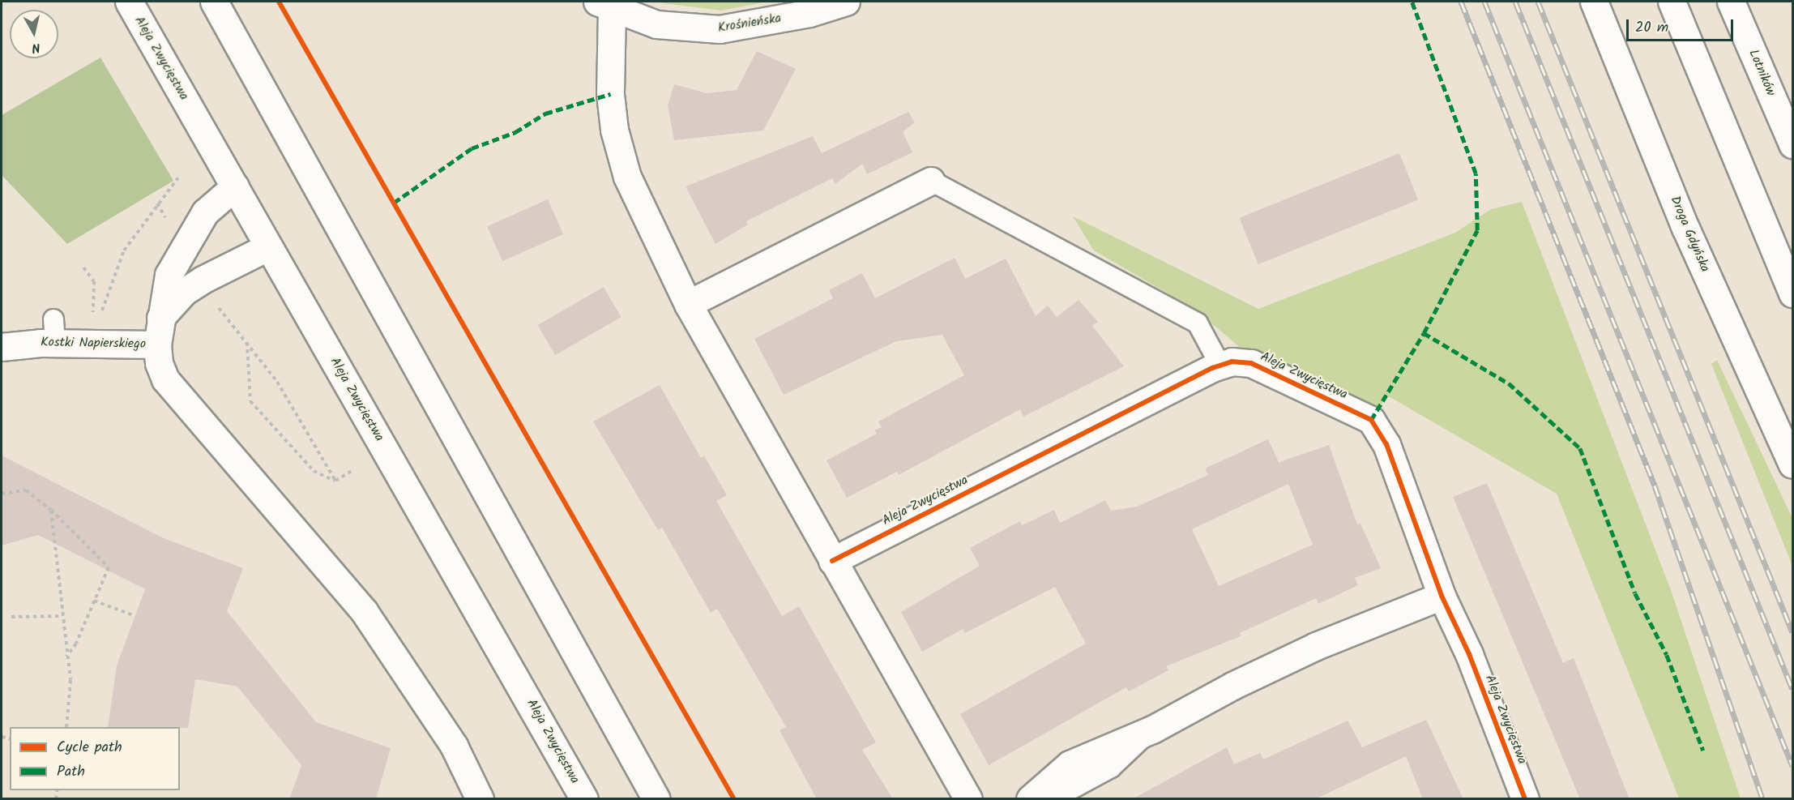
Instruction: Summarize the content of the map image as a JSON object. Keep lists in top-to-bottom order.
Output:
{
  "streets": {
    "street": [
      "Krośnieńska",
      "Aleja Zwycięstwa",
      "Lotników",
      "Droga Gdyńska",
      "Kostki Napierskiego"
    ]
  },
  "crossings": [
    ["Aleja Zwycięstwa", "Kostki Napierskiego"]
  ],
  "legend": ["Cycle path", "Path"],
  "scale_bar": "20 m",
  "north": "bottom"
}
